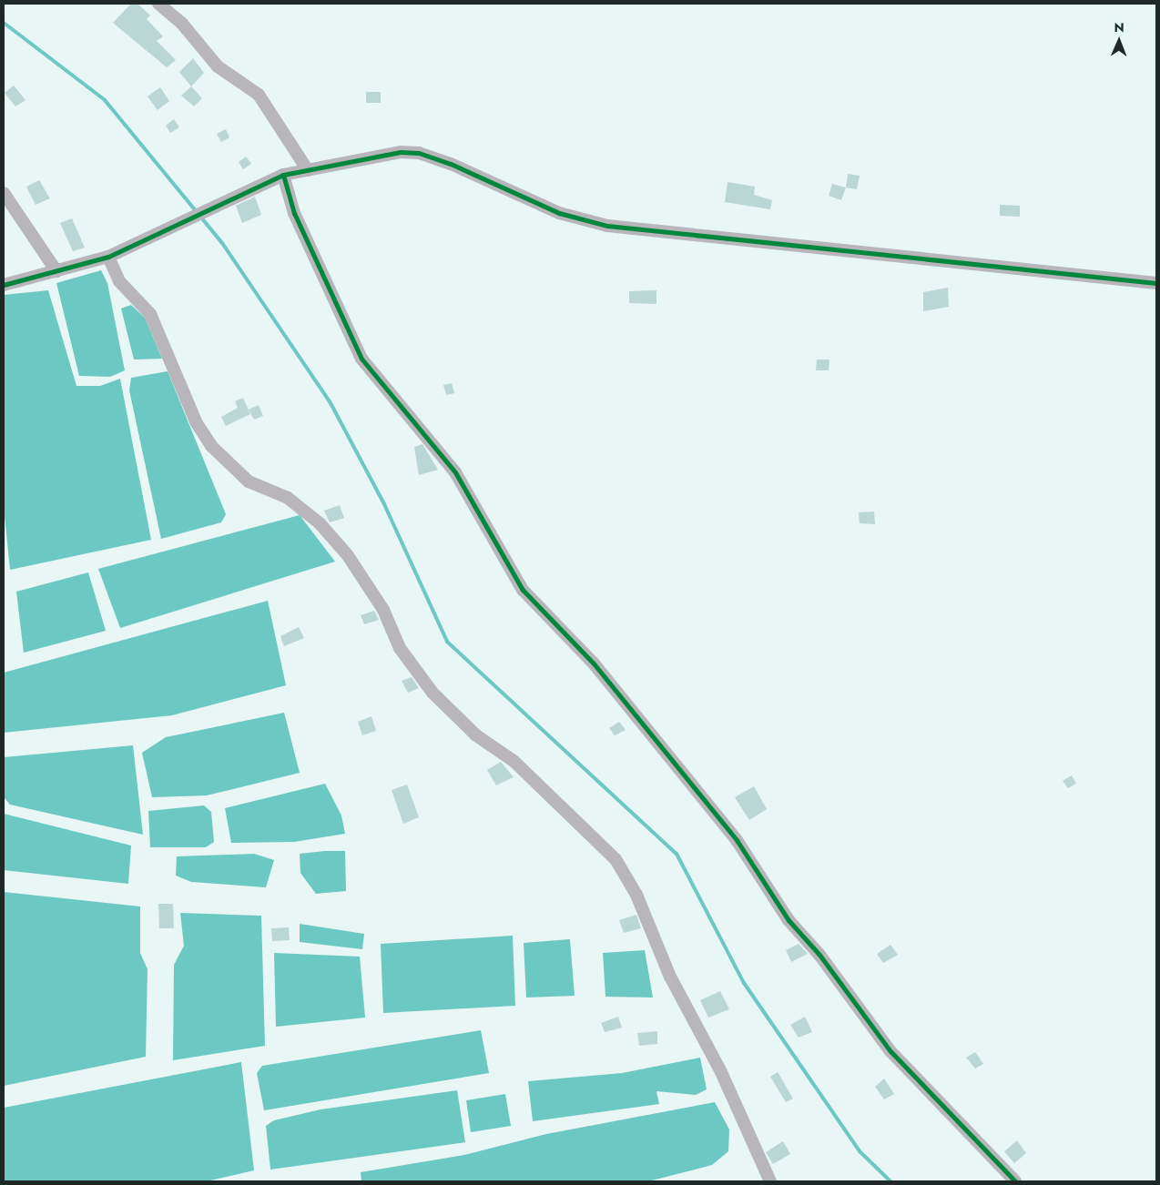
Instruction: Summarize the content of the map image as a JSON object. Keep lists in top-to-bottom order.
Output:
{
  "north": "top"
}
